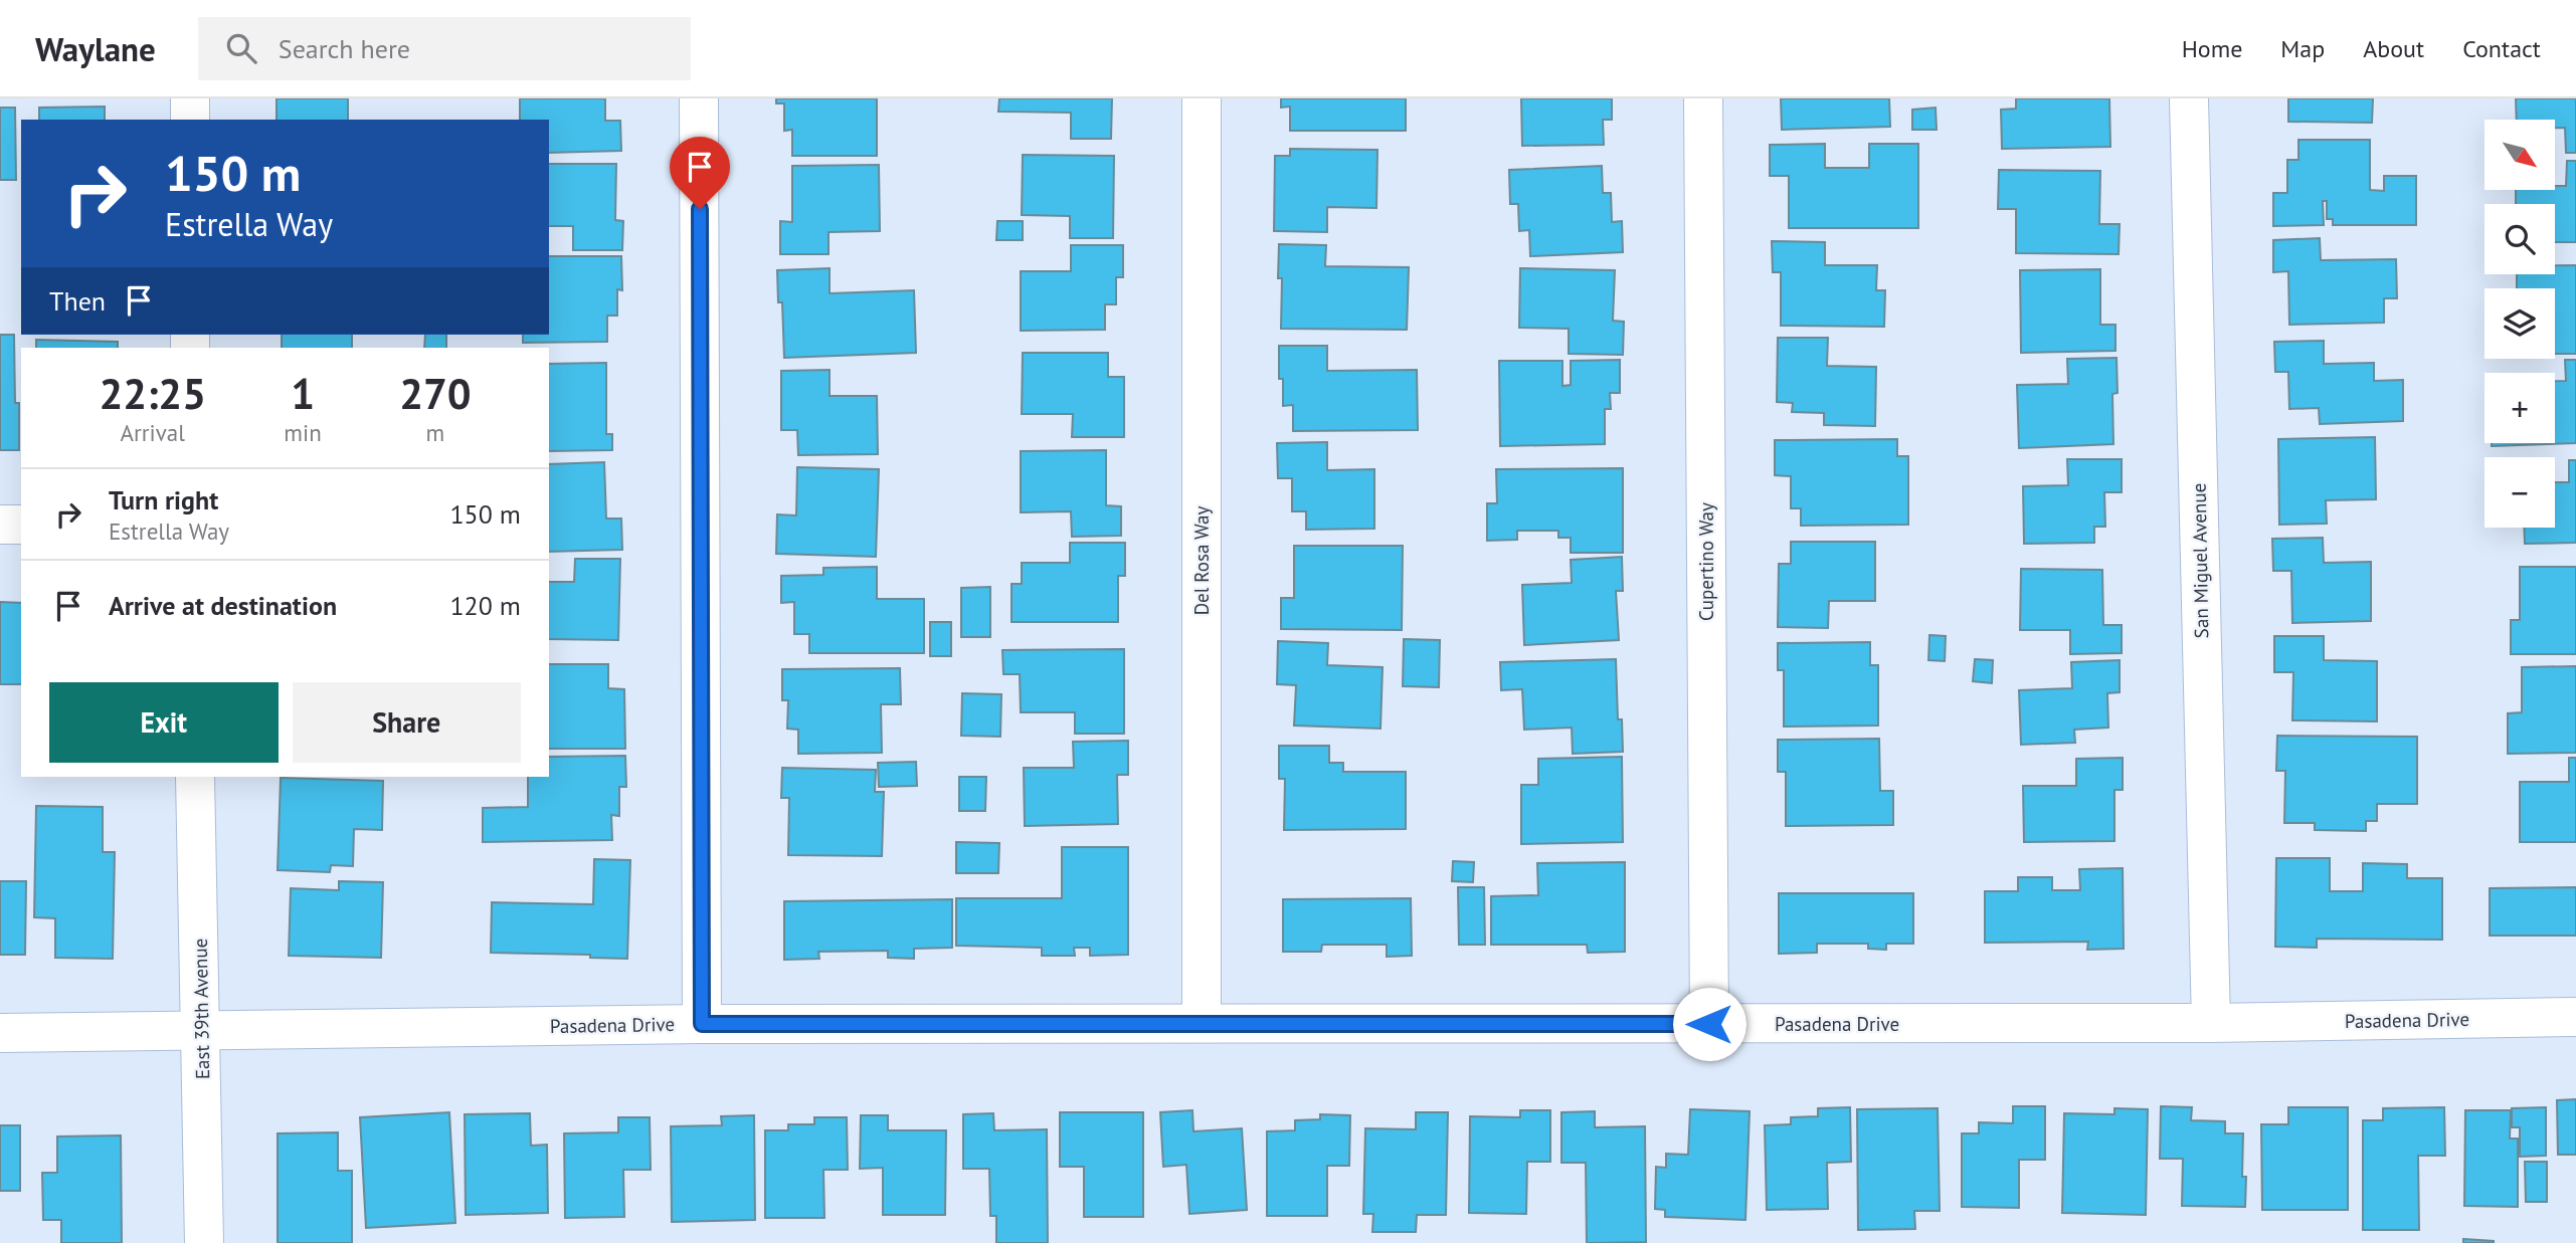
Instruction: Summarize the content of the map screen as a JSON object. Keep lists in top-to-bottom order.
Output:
{
  "streets": {
    "street": [
      "Del Rosa Way",
      "San Miguel Avenue",
      "Cupertino Way",
      "East 39th Avenue",
      "Pasadena Drive"
    ]
  },
  "crossings": [
    ["Del Rosa Way", "Pasadena Drive"],
    ["San Miguel Avenue", "Pasadena Drive"],
    ["Cupertino Way", "Pasadena Drive"],
    ["East 39th Avenue", "Pasadena Drive"]
  ],
  "north": "bottom right",
  "page": {
    "header": "Waylane",
    "search": "Search here",
    "nav": [
      "Home",
      "Map",
      "About",
      "Contact"
    ],
    "map_buttons": ["+", "−"],
    "turn": ["150 m", "Estrella Way"],
    "then": "Then",
    "eta": [
      "22:25",
      "Arrival",
      "1",
      "min",
      "270",
      "m"
    ],
    "list": [
      {
        "name": "Turn right",
        "note": "Estrella Way",
        "value": "150 m"
      },
      {
        "name": "Arrive at destination",
        "value": "120 m"
      }
    ],
    "buttons": ["Exit", "Share"]
  }
}
